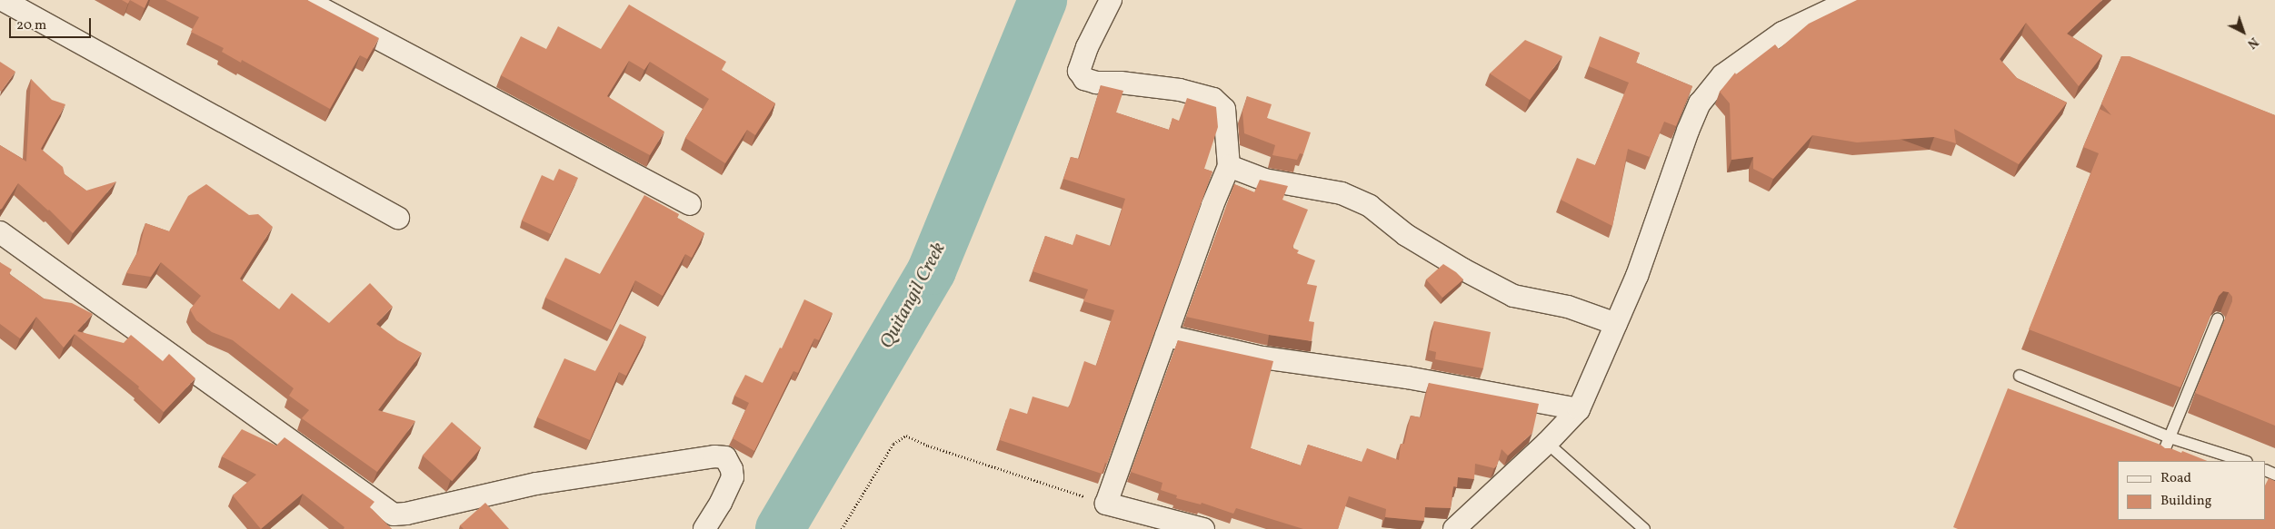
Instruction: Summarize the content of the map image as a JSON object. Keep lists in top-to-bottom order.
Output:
{
  "water": ["Quitangil Creek"],
  "legend": ["Road", "Building"],
  "scale_bar": "20 m",
  "north": "bottom right"
}
